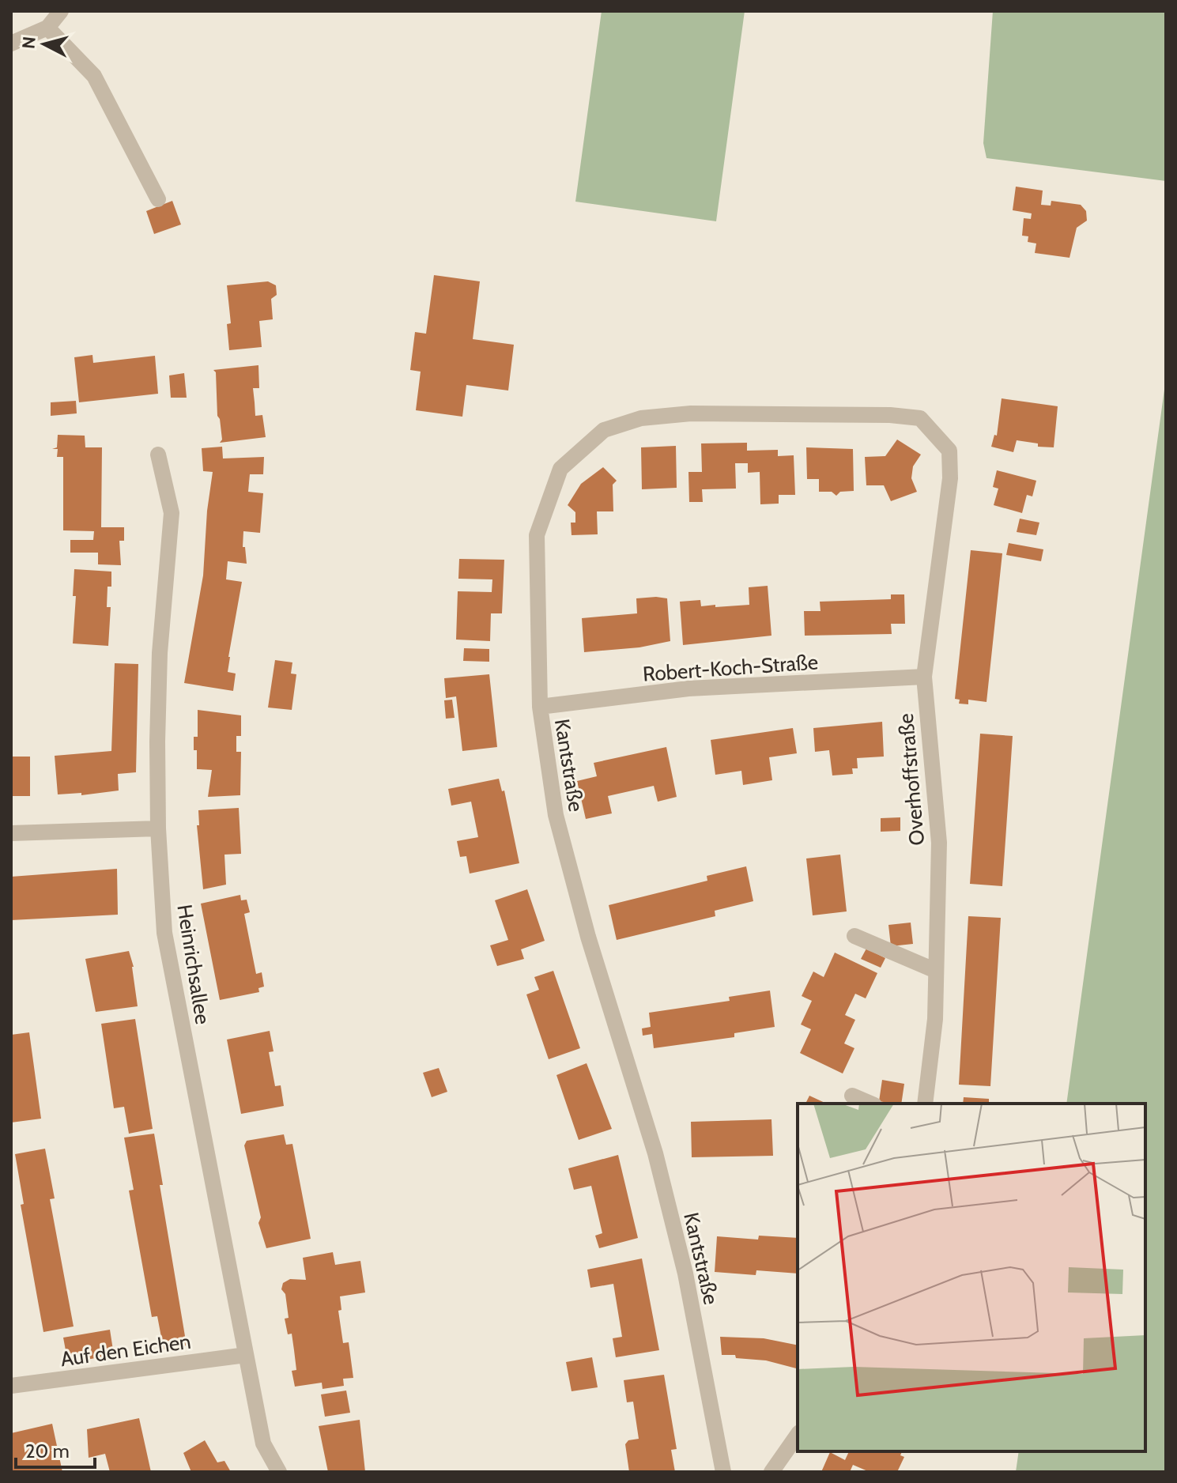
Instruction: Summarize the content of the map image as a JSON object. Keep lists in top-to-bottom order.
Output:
{
  "streets": {
    "street": [
      "Robert-Koch-Straße",
      "Kantstraße",
      "Overhoffstraße",
      "Heinrichsallee",
      "Auf den Eichen"
    ]
  },
  "crossings": [
    ["Robert-Koch-Straße", "Kantstraße"],
    ["Robert-Koch-Straße", "Overhoffstraße"],
    ["Kantstraße", "Overhoffstraße"],
    ["Heinrichsallee", "Auf den Eichen"]
  ],
  "scale_bar": "20 m",
  "north": "left"
}
